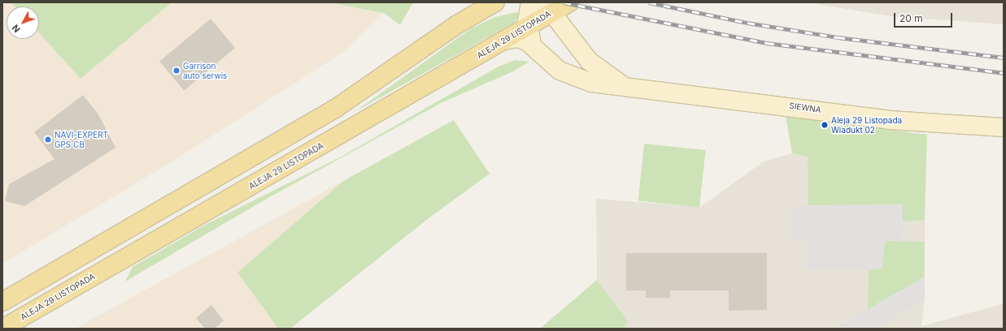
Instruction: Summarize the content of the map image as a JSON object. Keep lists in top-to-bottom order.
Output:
{
  "streets": {
    "main road": ["ALEJA 29 LISTOPADA"],
    "street": ["SIEWNA"]
  },
  "crossings": [
    ["ALEJA 29 LISTOPADA", "SIEWNA"]
  ],
  "places": ["Garrison auto serwis", "Aleja 29 Listopada Wiadukt 02", "NAVI-EXPERT GPS CB"],
  "scale_bar": "20 m",
  "north": "bottom left"
}
